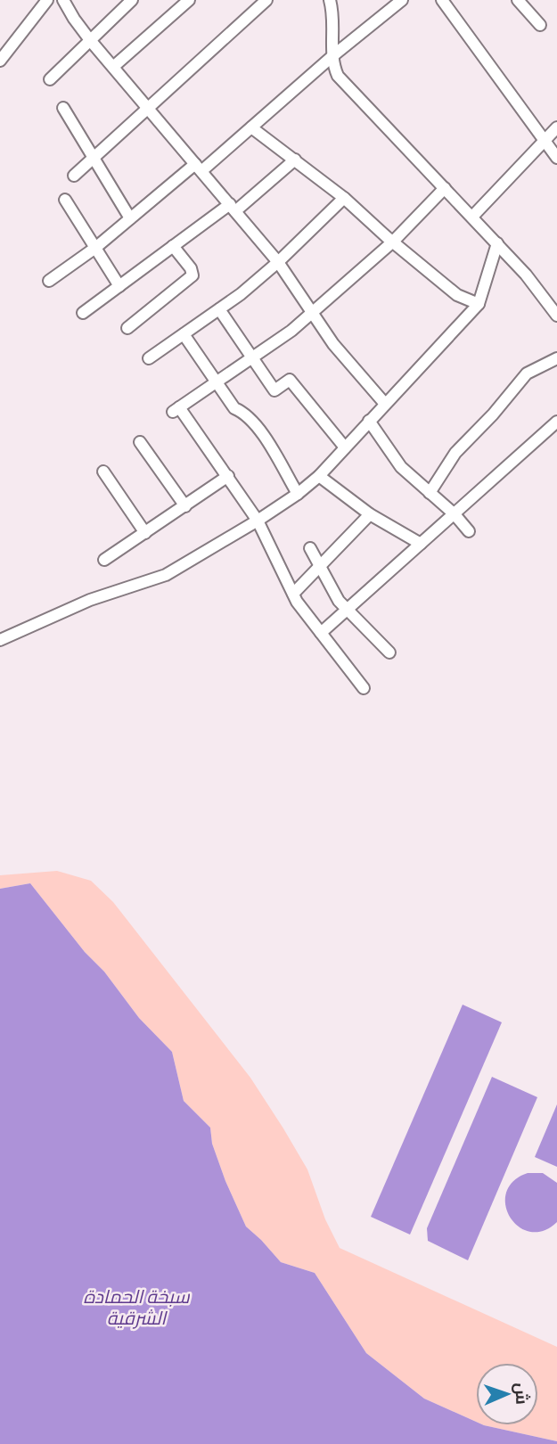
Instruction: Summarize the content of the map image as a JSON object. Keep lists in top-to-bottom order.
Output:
{
  "water": ["سبخة الحمادة الشرقية"],
  "north": "right"
}
